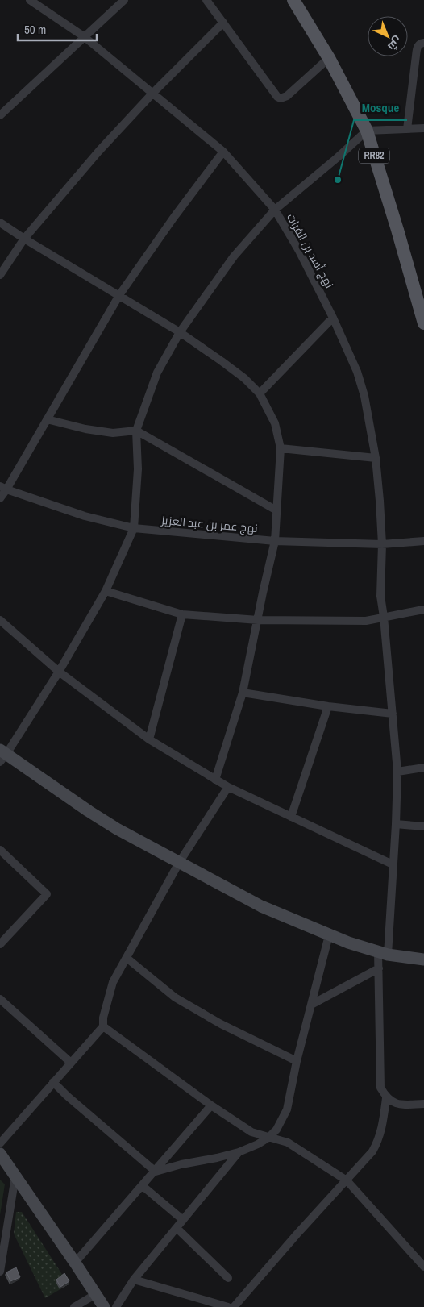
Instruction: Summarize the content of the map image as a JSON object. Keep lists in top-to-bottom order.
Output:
{
  "streets": {
    "main road": ["RR82"],
    "street": ["نهج أسد بن الفرات", "نهج عمر بن عبد العزيز"]
  },
  "crossings": [
    ["نهج أسد بن الفرات", "نهج عمر بن عبد العزيز"]
  ],
  "places": ["Mosque"],
  "scale_bar": "50 m",
  "north": "bottom right"
}
